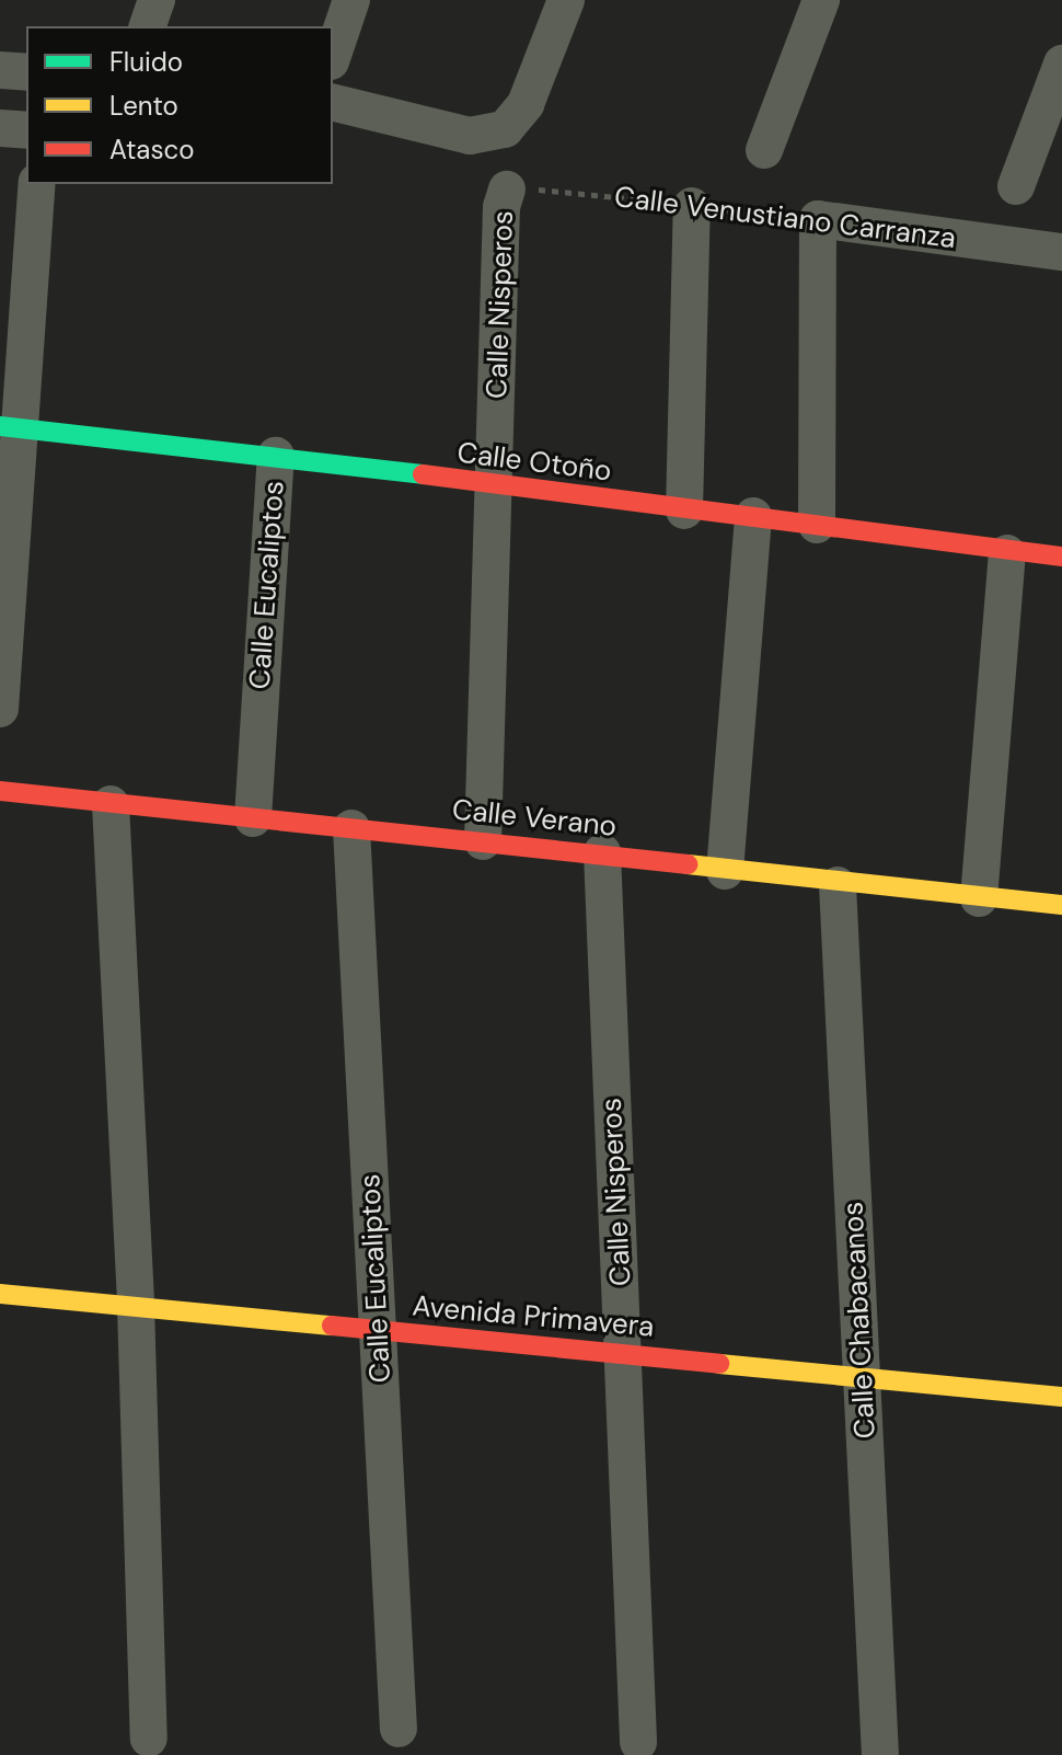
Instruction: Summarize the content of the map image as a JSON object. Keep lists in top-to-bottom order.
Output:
{
  "streets": {
    "street": [
      "Calle Venustiano Carranza",
      "Calle Nisperos",
      "Calle Otoño",
      "Calle Eucaliptos",
      "Calle Verano",
      "Avenida Primavera",
      "Calle Chabacanos"
    ]
  },
  "crossings": [
    ["Calle Venustiano Carranza", "Calle Nisperos"],
    ["Calle Nisperos", "Calle Otoño"],
    ["Calle Nisperos", "Calle Verano"],
    ["Calle Nisperos", "Avenida Primavera"],
    ["Calle Otoño", "Calle Eucaliptos"],
    ["Calle Eucaliptos", "Calle Verano"],
    ["Calle Eucaliptos", "Avenida Primavera"],
    ["Calle Verano", "Calle Chabacanos"],
    ["Avenida Primavera", "Calle Chabacanos"]
  ],
  "legend": ["Fluido", "Lento", "Atasco"]
}
